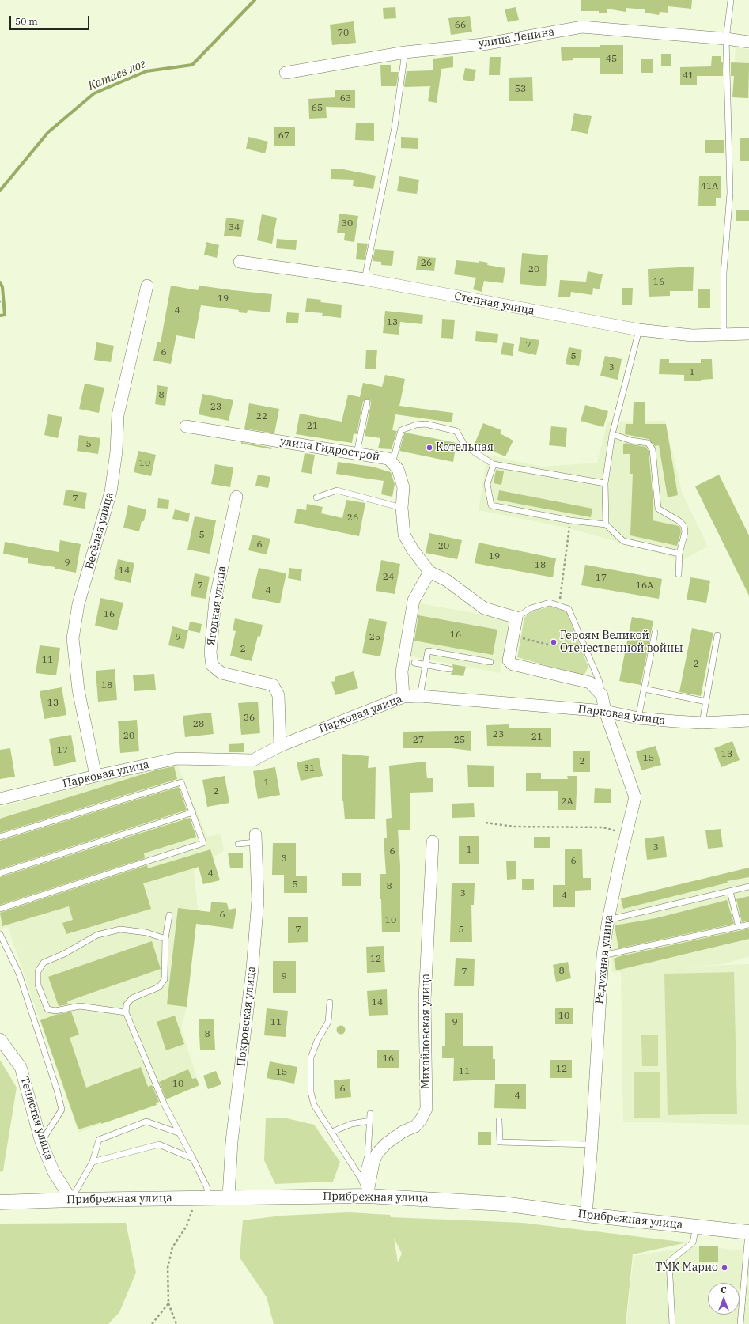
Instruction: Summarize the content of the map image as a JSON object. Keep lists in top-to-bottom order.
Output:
{
  "streets": {
    "street": [
      "улица Ленина",
      "Степная улица",
      "улица Гидрострой",
      "Весёлая улица",
      "Ягодная улица",
      "Парковая улица",
      "Радужная улица",
      "Покровская улица",
      "Михайловская улица",
      "Тенистая улица",
      "Прибрежная улица"
    ]
  },
  "crossings": [
    ["Весёлая улица", "Парковая улица"],
    ["Ягодная улица", "Парковая улица"],
    ["Парковая улица", "Радужная улица"],
    ["Радужная улица", "Прибрежная улица"],
    ["Покровская улица", "Прибрежная улица"],
    ["Михайловская улица", "Прибрежная улица"],
    ["Тенистая улица", "Прибрежная улица"]
  ],
  "water": ["Катаев лог"],
  "places": ["Котельная", "Героям Великой Отечественной войны", "ТМК Марио"],
  "house_numbers": [
    "66",
    "70",
    "45",
    "41",
    "53",
    "63",
    "65",
    "67",
    "41А",
    "30",
    "34",
    "26",
    "20",
    "16",
    "19",
    "4",
    "13",
    "7",
    "6",
    "5",
    "3",
    "1",
    "8",
    "23",
    "22",
    "21",
    "5",
    "10",
    "7",
    "26",
    "5",
    "6",
    "20",
    "19",
    "9",
    "18",
    "14",
    "24",
    "17",
    "7",
    "16А",
    "4",
    "16",
    "16",
    "9",
    "25",
    "2",
    "11",
    "2",
    "18",
    "13",
    "36",
    "28",
    "23",
    "20",
    "21",
    "27",
    "25",
    "17",
    "13",
    "15",
    "2",
    "31",
    "1",
    "2",
    "2А",
    "3",
    "1",
    "6",
    "3",
    "6",
    "4",
    "5",
    "8",
    "3",
    "4",
    "6",
    "10",
    "7",
    "5",
    "12",
    "8",
    "7",
    "9",
    "14",
    "10",
    "11",
    "9",
    "8",
    "16",
    "12",
    "11",
    "15",
    "10",
    "6",
    "4"
  ],
  "scale_bar": "50 m",
  "north": "top"
}
